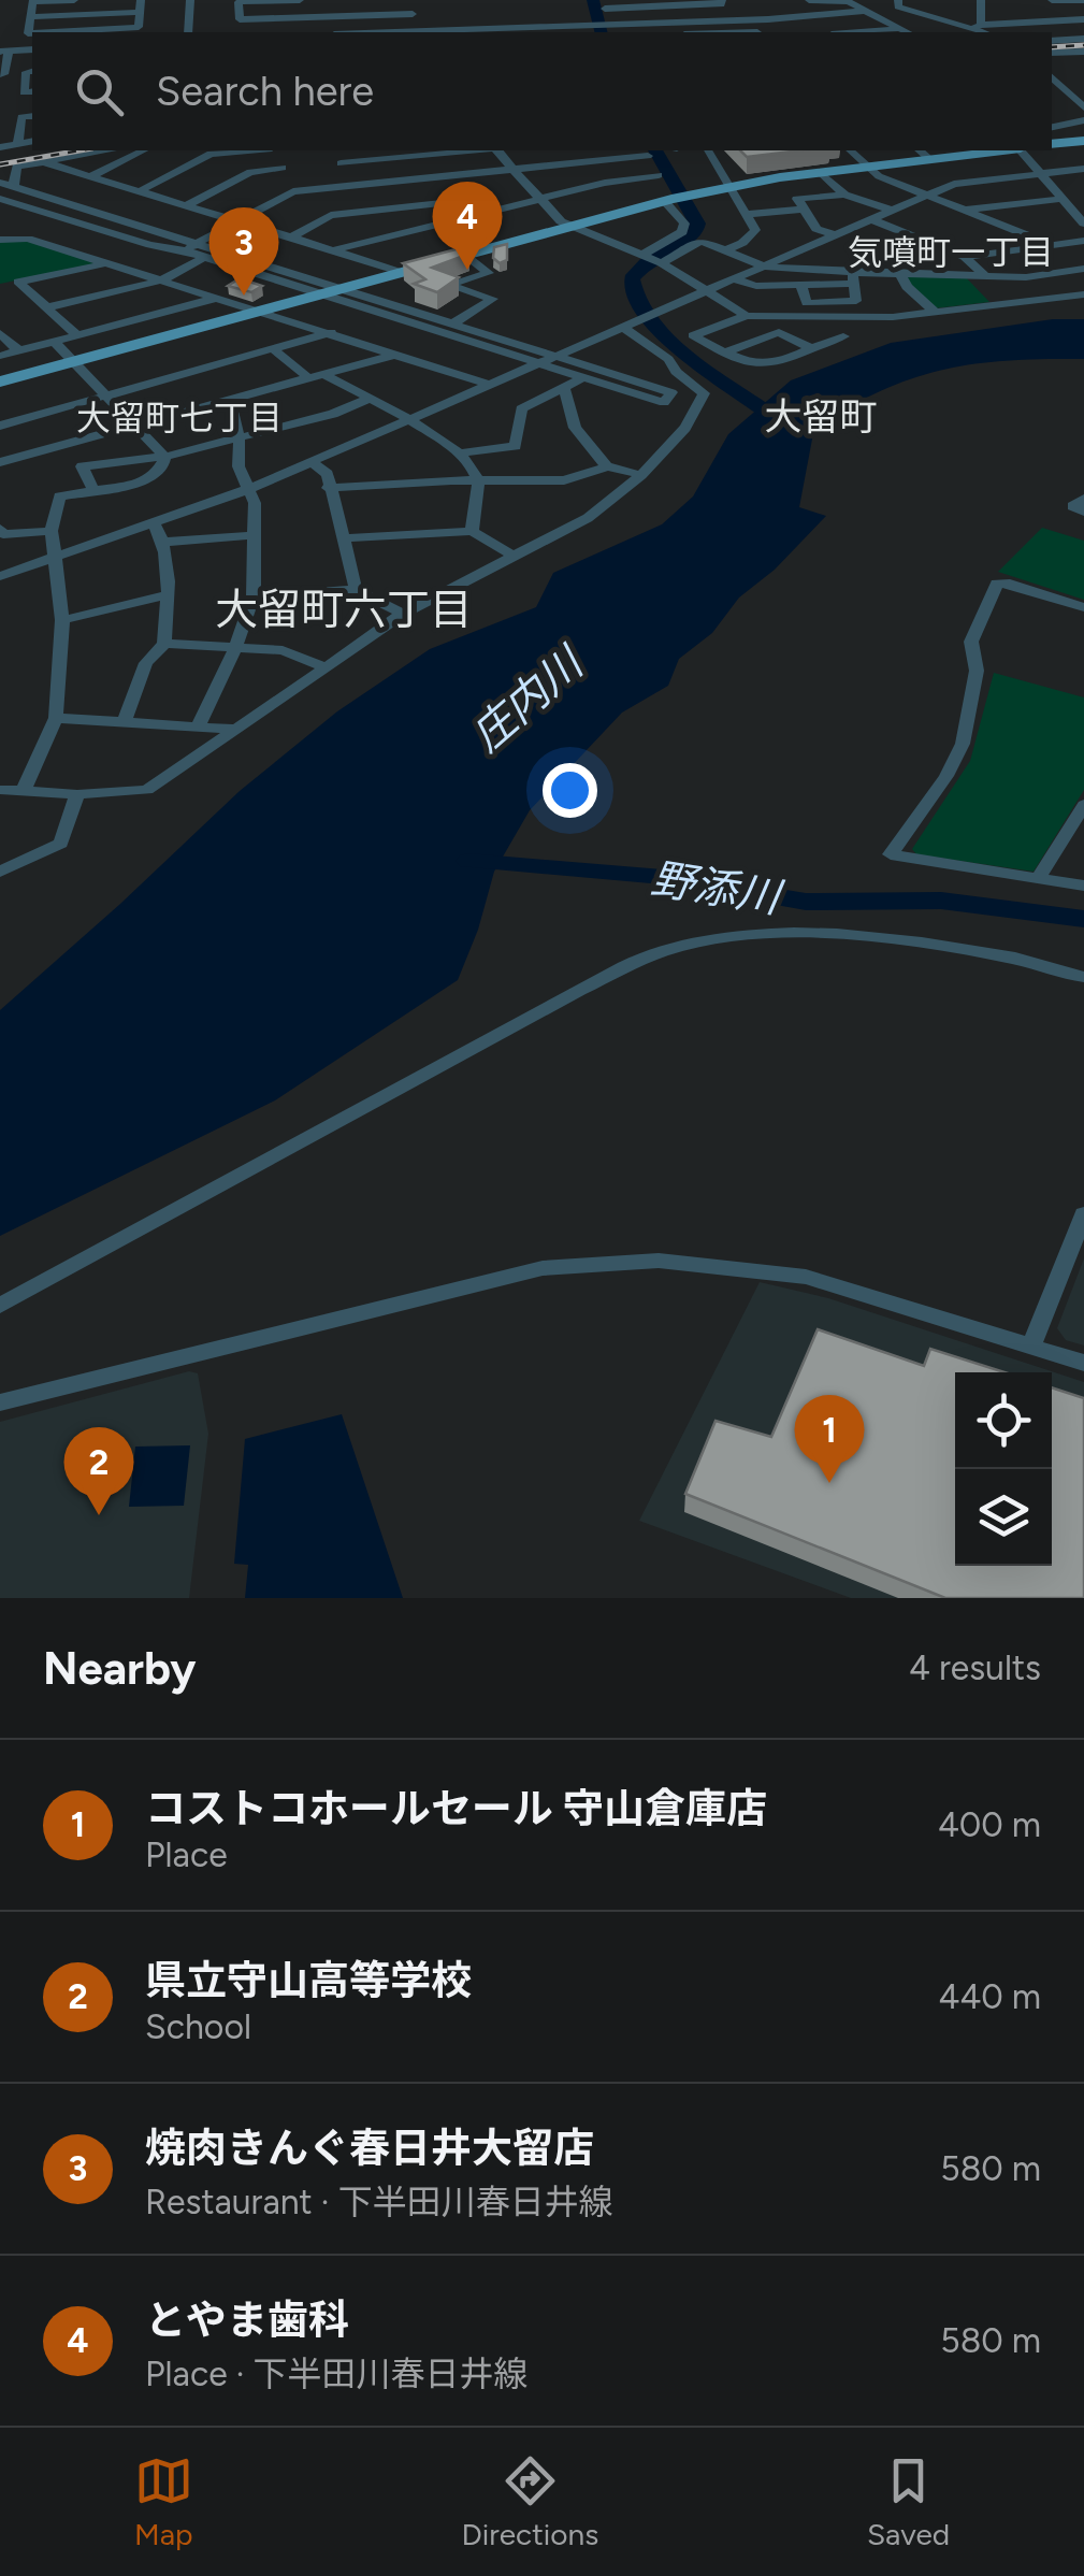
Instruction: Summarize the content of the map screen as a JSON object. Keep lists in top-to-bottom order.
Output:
{
  "districts": [
    "気噴町一丁目",
    "大留町",
    "大留町七丁目",
    "大留町六丁目"
  ],
  "water": ["庄内川", "野添川"],
  "page": {
    "search": "Search here",
    "pins": [
      "4",
      "3",
      "1",
      "2"
    ],
    "heading": ["Nearby", "4 results"],
    "list": [
      {
        "mark": "1",
        "name": "コストコホールセール 守山倉庫店",
        "note": "Place",
        "value": "400 m"
      },
      {
        "mark": "2",
        "name": "県立守山高等学校",
        "note": "School",
        "value": "440 m"
      },
      {
        "mark": "3",
        "name": "焼肉きんぐ春日井大留店",
        "note": "Restaurant · 下半田川春日井線",
        "value": "580 m"
      },
      {
        "mark": "4",
        "name": "とやま歯科",
        "note": "Place · 下半田川春日井線",
        "value": "580 m"
      }
    ],
    "nav": ["Map", "Directions", "Saved"]
  }
}
